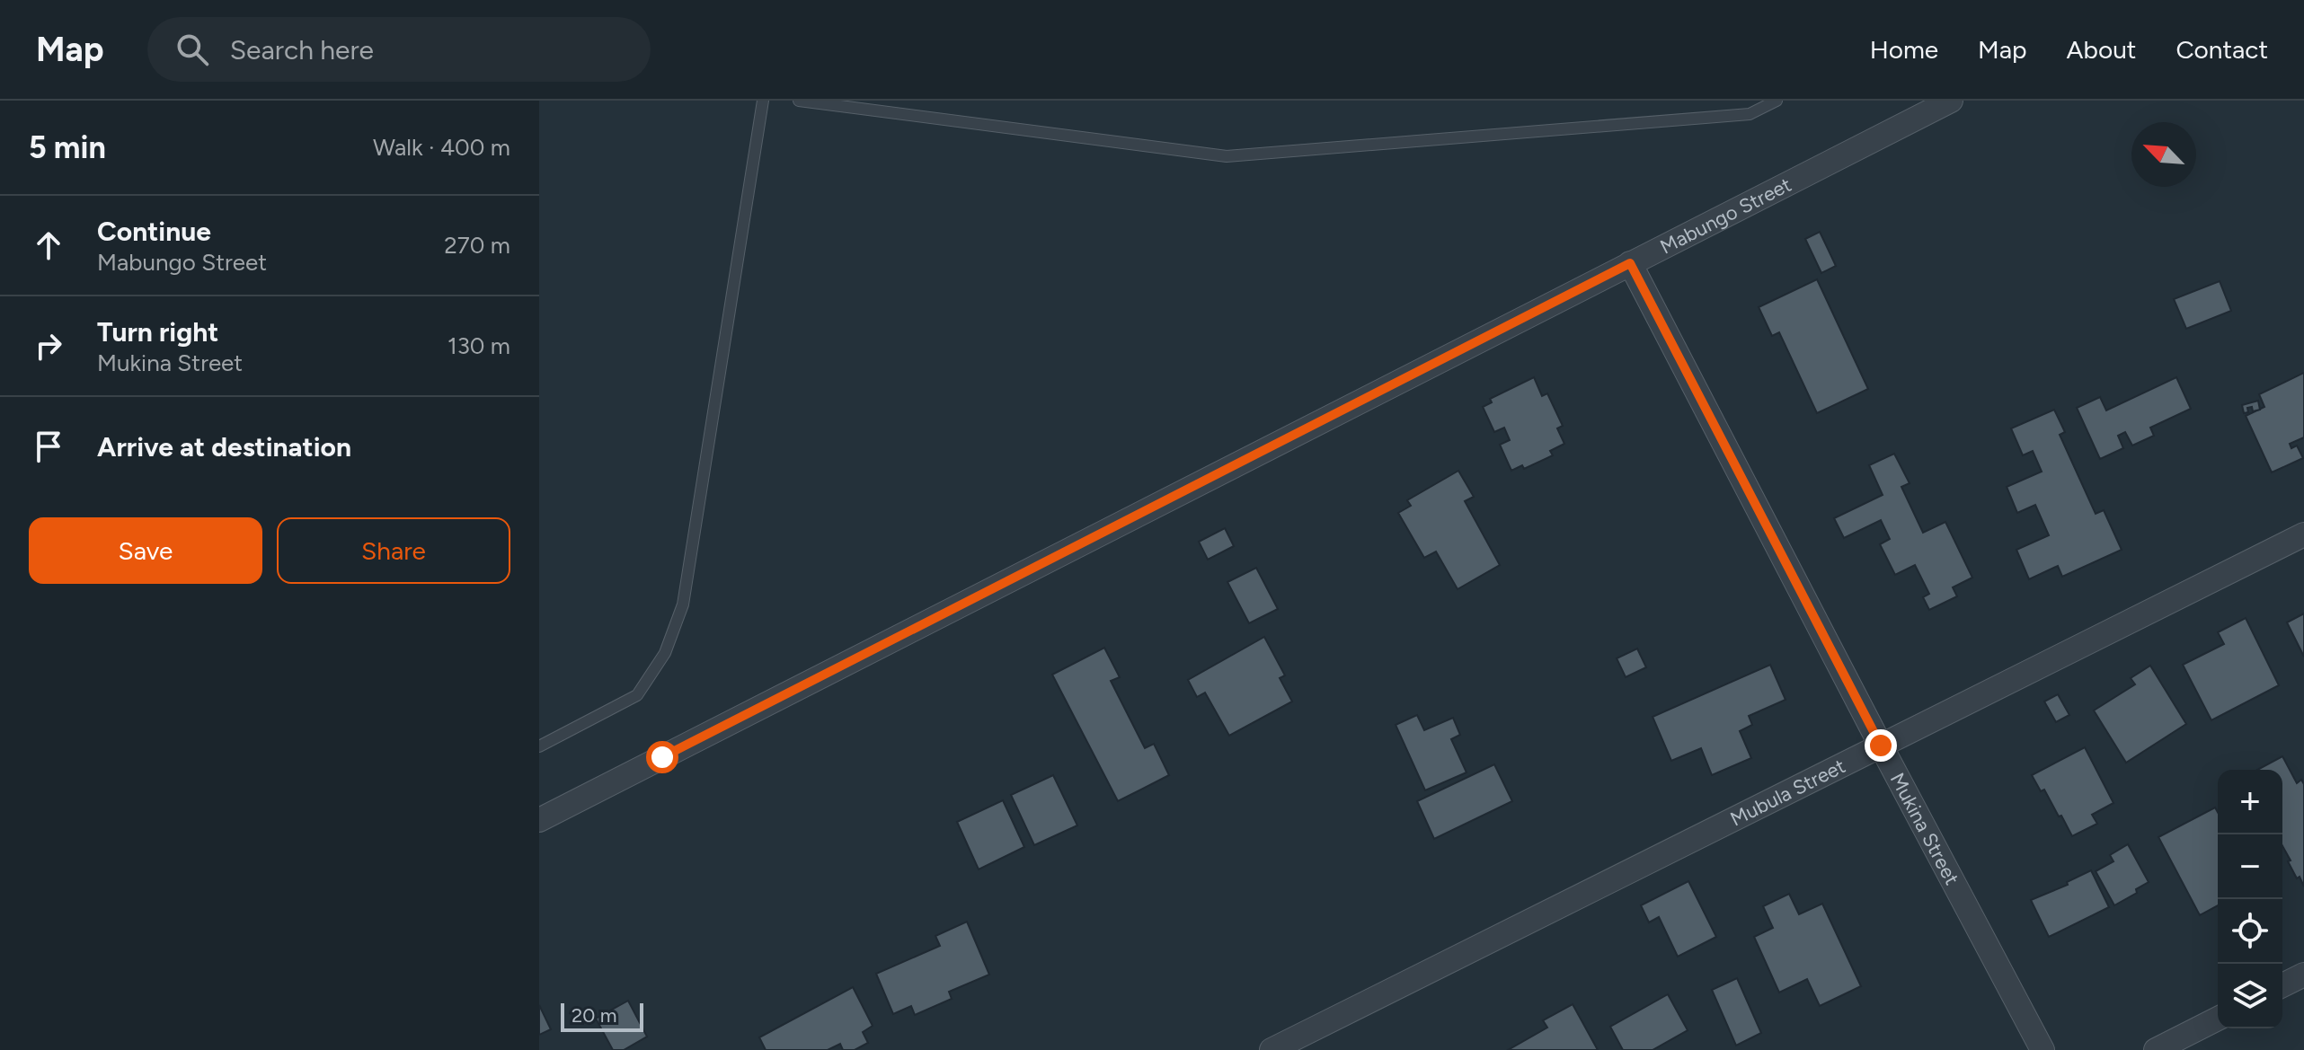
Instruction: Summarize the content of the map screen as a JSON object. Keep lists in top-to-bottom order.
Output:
{
  "streets": {
    "street": ["Mabungo Street", "Mubula Street", "Mukina Street"]
  },
  "crossings": [
    ["Mabungo Street", "Mukina Street"],
    ["Mubula Street", "Mukina Street"]
  ],
  "scale_bar": "20 m",
  "north": "top left",
  "page": {
    "header": "Map",
    "search": "Search here",
    "nav": [
      "Home",
      "Map",
      "About",
      "Contact"
    ],
    "heading": ["5 min", "Walk · 400 m"],
    "list": [
      ["Continue", "Mabungo Street", "270 m"],
      ["Turn right", "Mukina Street", "130 m"],
      "Arrive at destination"
    ],
    "buttons": ["Save", "Share"],
    "map_buttons": ["+", "−"],
    "scale": "20 m"
  }
}
